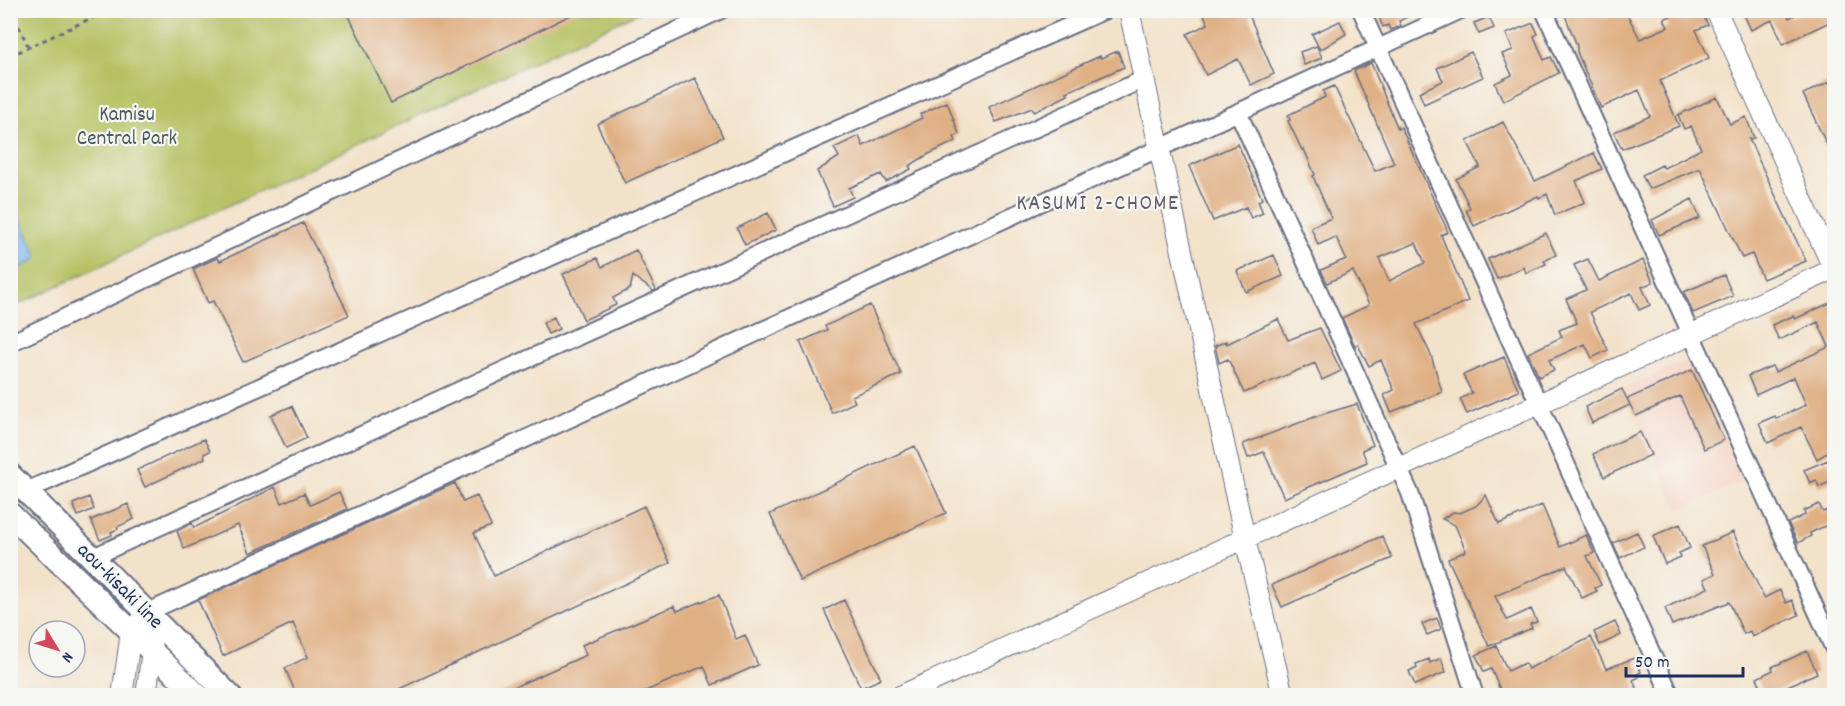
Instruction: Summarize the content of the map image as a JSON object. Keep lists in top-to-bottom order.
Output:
{
  "streets": {
    "main road": ["aou-kisaki line"]
  },
  "districts": ["KASUMI 2-CHOME"],
  "parks": ["Kamisu Central Park"],
  "scale_bar": "50 m",
  "north": "bottom right"
}
